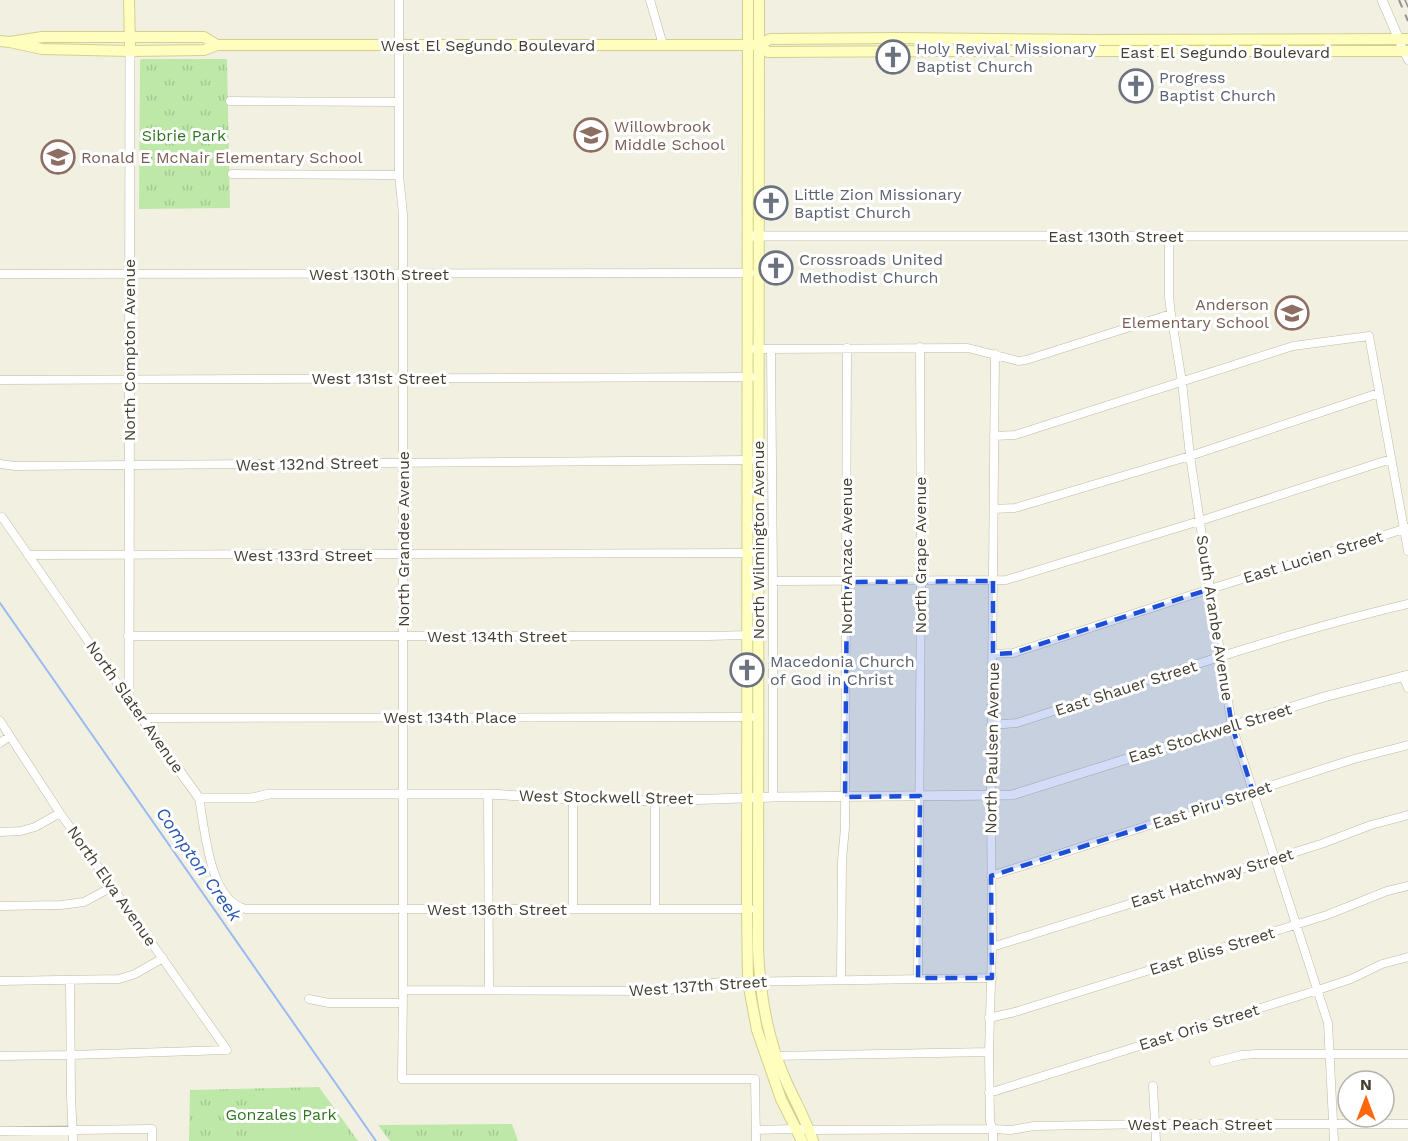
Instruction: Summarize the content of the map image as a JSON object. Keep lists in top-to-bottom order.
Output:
{
  "streets": {
    "main road": [
      "West El Segundo Boulevard",
      "East El Segundo Boulevard",
      "North Compton Avenue",
      "North Wilmington Avenue"
    ],
    "street": [
      "East 130th Street",
      "West 130th Street",
      "West 131st Street",
      "West 132nd Street",
      "North Grandee Avenue",
      "West 133rd Street",
      "North Grape Avenue",
      "North Anzac Avenue",
      "East Lucien Street",
      "South Aranbe Avenue",
      "West 134th Street",
      "East Shauer Street",
      "North Slater Avenue",
      "West 134th Place",
      "East Stockwell Street",
      "North Paulsen Avenue",
      "West Stockwell Street",
      "East Piru Street",
      "East Hatchway Street",
      "North Elva Avenue",
      "West 136th Street",
      "East Bliss Street",
      "West 137th Street",
      "East Oris Street",
      "West Peach Street"
    ]
  },
  "crossings": [
    ["West El Segundo Boulevard", "East El Segundo Boulevard"],
    ["West El Segundo Boulevard", "North Compton Avenue"],
    ["West El Segundo Boulevard", "North Grandee Avenue"],
    ["West El Segundo Boulevard", "North Wilmington Avenue"],
    ["East El Segundo Boulevard", "North Wilmington Avenue"],
    ["East 130th Street", "North Wilmington Avenue"],
    ["East 130th Street", "South Aranbe Avenue"],
    ["West 130th Street", "North Compton Avenue"],
    ["West 130th Street", "North Grandee Avenue"],
    ["West 130th Street", "North Wilmington Avenue"],
    ["North Compton Avenue", "West 131st Street"],
    ["North Compton Avenue", "West 132nd Street"],
    ["North Compton Avenue", "West 133rd Street"],
    ["North Compton Avenue", "West 134th Street"],
    ["North Compton Avenue", "North Slater Avenue"],
    ["West 131st Street", "North Grandee Avenue"],
    ["West 131st Street", "North Wilmington Avenue"],
    ["West 132nd Street", "North Grandee Avenue"],
    ["West 132nd Street", "North Wilmington Avenue"],
    ["North Grandee Avenue", "West 133rd Street"],
    ["North Grandee Avenue", "West 134th Street"],
    ["North Grandee Avenue", "West 134th Place"],
    ["North Grandee Avenue", "West Stockwell Street"],
    ["North Grandee Avenue", "West 136th Street"],
    ["North Grandee Avenue", "West 137th Street"],
    ["North Grandee Avenue", "West Peach Street"],
    ["North Wilmington Avenue", "West 133rd Street"],
    ["North Wilmington Avenue", "West 134th Street"],
    ["North Wilmington Avenue", "West 134th Place"],
    ["North Wilmington Avenue", "West Stockwell Street"],
    ["North Wilmington Avenue", "West 136th Street"],
    ["North Wilmington Avenue", "West 137th Street"],
    ["North Wilmington Avenue", "West Peach Street"],
    ["West 133rd Street", "North Slater Avenue"],
    ["North Grape Avenue", "West Stockwell Street"],
    ["North Grape Avenue", "West 137th Street"],
    ["North Anzac Avenue", "West Stockwell Street"],
    ["North Anzac Avenue", "West 137th Street"],
    ["East Lucien Street", "South Aranbe Avenue"],
    ["East Lucien Street", "North Paulsen Avenue"],
    ["South Aranbe Avenue", "East Shauer Street"],
    ["South Aranbe Avenue", "East Stockwell Street"],
    ["South Aranbe Avenue", "East Piru Street"],
    ["South Aranbe Avenue", "East Hatchway Street"],
    ["South Aranbe Avenue", "East Bliss Street"],
    ["South Aranbe Avenue", "East Oris Street"],
    ["South Aranbe Avenue", "West Peach Street"],
    ["East Shauer Street", "North Paulsen Avenue"],
    ["North Slater Avenue", "West 134th Place"],
    ["North Slater Avenue", "West Stockwell Street"],
    ["North Slater Avenue", "West 136th Street"],
    ["East Stockwell Street", "West Stockwell Street"],
    ["North Paulsen Avenue", "West Stockwell Street"],
    ["North Paulsen Avenue", "East Piru Street"],
    ["North Paulsen Avenue", "East Hatchway Street"],
    ["North Paulsen Avenue", "East Bliss Street"],
    ["North Paulsen Avenue", "West 137th Street"],
    ["North Paulsen Avenue", "East Oris Street"],
    ["North Paulsen Avenue", "West Peach Street"]
  ],
  "water": ["Compton Creek"],
  "parks": ["Sibrie Park", "Gonzales Park"],
  "places": {
    "church": [
      "Holy Revival Missionary Baptist Church",
      "Progress Baptist Church",
      "Little Zion Missionary Baptist Church",
      "Crossroads United Methodist Church",
      "Macedonia Church of God in Christ"
    ],
    "school or university": ["Willowbrook Middle School", "Ronald E McNair Elementary School", "Anderson Elementary School"]
  },
  "north": "top"
}
